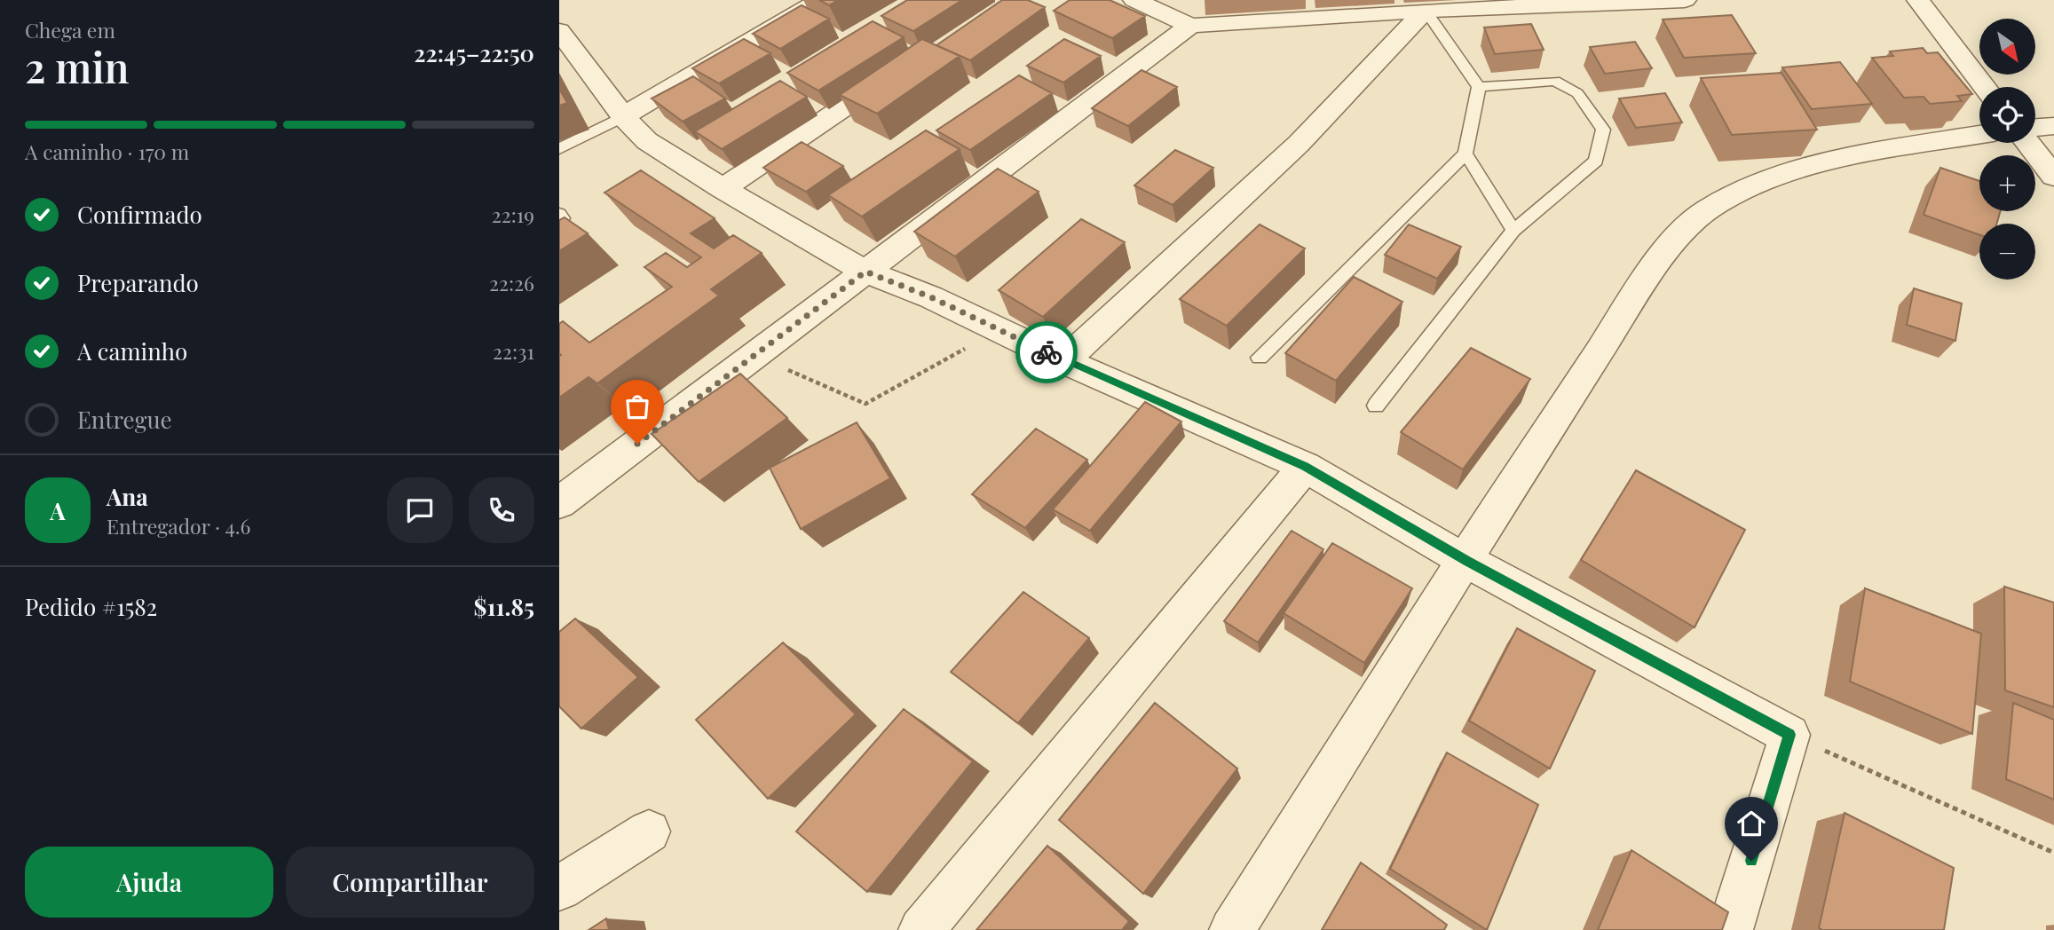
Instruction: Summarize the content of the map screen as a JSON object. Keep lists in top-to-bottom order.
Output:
{
  "north": "bottom right",
  "page": {
    "heading": ["2 min", "Chega em", "22:45–22:50"],
    "panel": [
      "Ana",
      "Entregador · 4.6",
      "Pedido #1582",
      "$11.85"
    ],
    "map_buttons": ["+", "−"],
    "bar": "A caminho · 170 m",
    "list": [
      ["Confirmado", "22:19"],
      ["Preparando", "22:26"],
      ["A caminho", "22:31"],
      "Entregue"
    ],
    "round": "A",
    "buttons": ["Ajuda", "Compartilhar"]
  }
}
